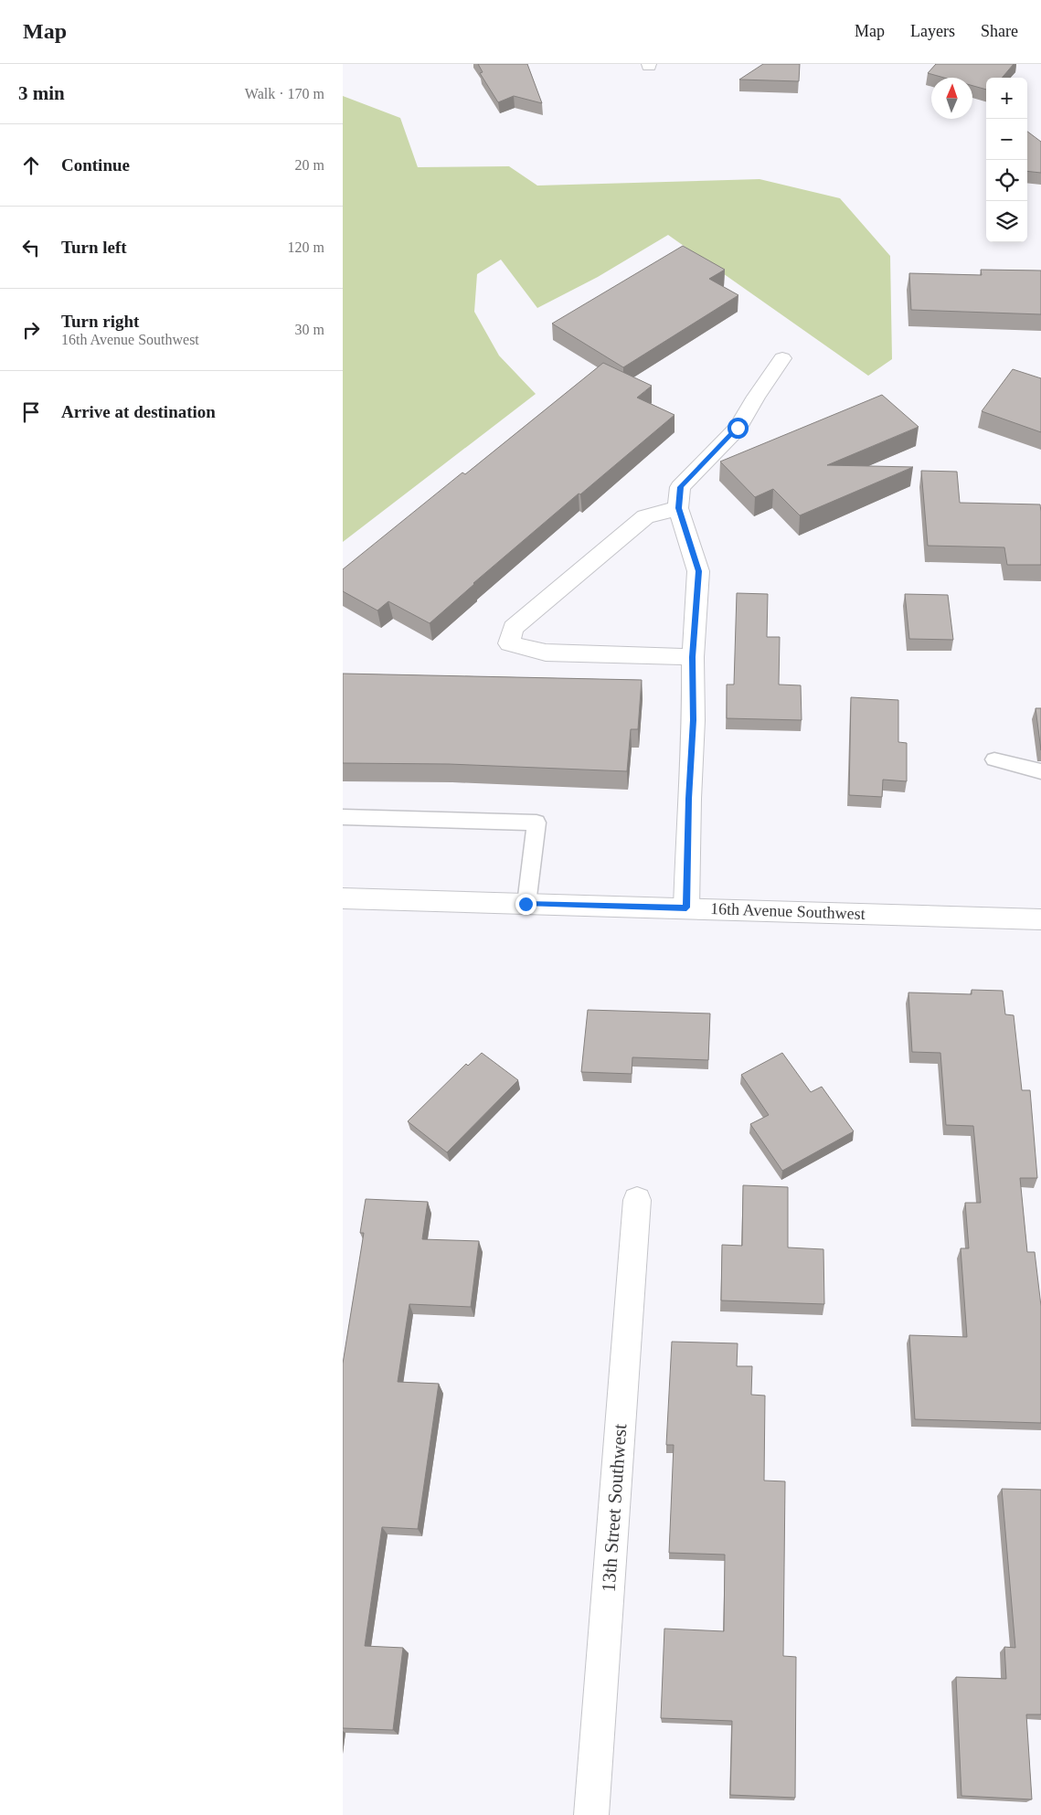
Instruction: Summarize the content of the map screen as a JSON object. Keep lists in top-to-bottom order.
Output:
{
  "streets": {
    "street": ["16th Avenue Southwest", "13th Street Southwest"]
  },
  "north": "top",
  "page": {
    "header": "Map",
    "nav": ["Map", "Layers", "Share"],
    "heading": ["3 min", "Walk · 170 m"],
    "map_buttons": ["+", "−"],
    "list": [
      ["Continue", "20 m"],
      ["Turn left", "120 m"],
      ["Turn right", "16th Avenue Southwest", "30 m"],
      "Arrive at destination"
    ]
  }
}
